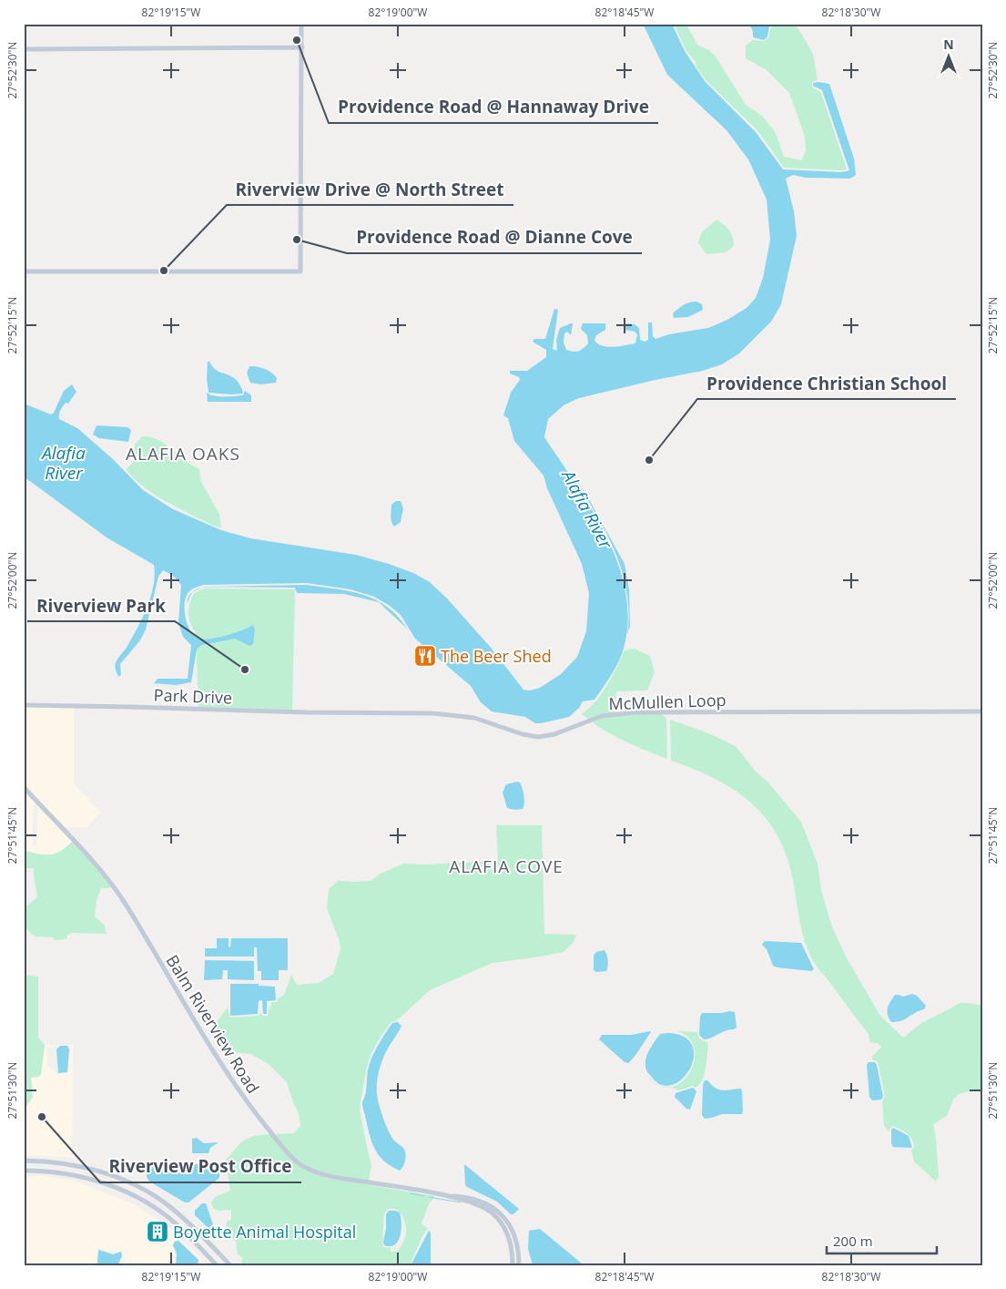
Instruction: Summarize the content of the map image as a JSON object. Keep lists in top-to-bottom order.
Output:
{
  "streets": {
    "street": ["Park Drive", "McMullen Loop", "Balm Riverview Road"]
  },
  "crossings": [
    ["Park Drive", "McMullen Loop"]
  ],
  "districts": ["ALAFIA OAKS", "ALAFIA COVE"],
  "water": ["Alafia River"],
  "places": {
    "other": [
      "Providence Road @ Hannaway Drive",
      "Providence Road @ Dianne Cove",
      "Riverview Drive @ North Street",
      "Providence Christian School",
      "Riverview Park",
      "Riverview Post Office"
    ],
    "restaurant": ["The Beer Shed"],
    "building": ["Boyette Animal Hospital"]
  },
  "scale_bar": "200 m",
  "north": "top",
  "coordinates": [
    "82°19'15\"W",
    "82°19'00\"W",
    "82°18'45\"W",
    "82°18'30\"W",
    "27°52'30\"N",
    "27°52'15\"N",
    "27°52'00\"N",
    "27°51'45\"N",
    "27°51'30\"N"
  ]
}
